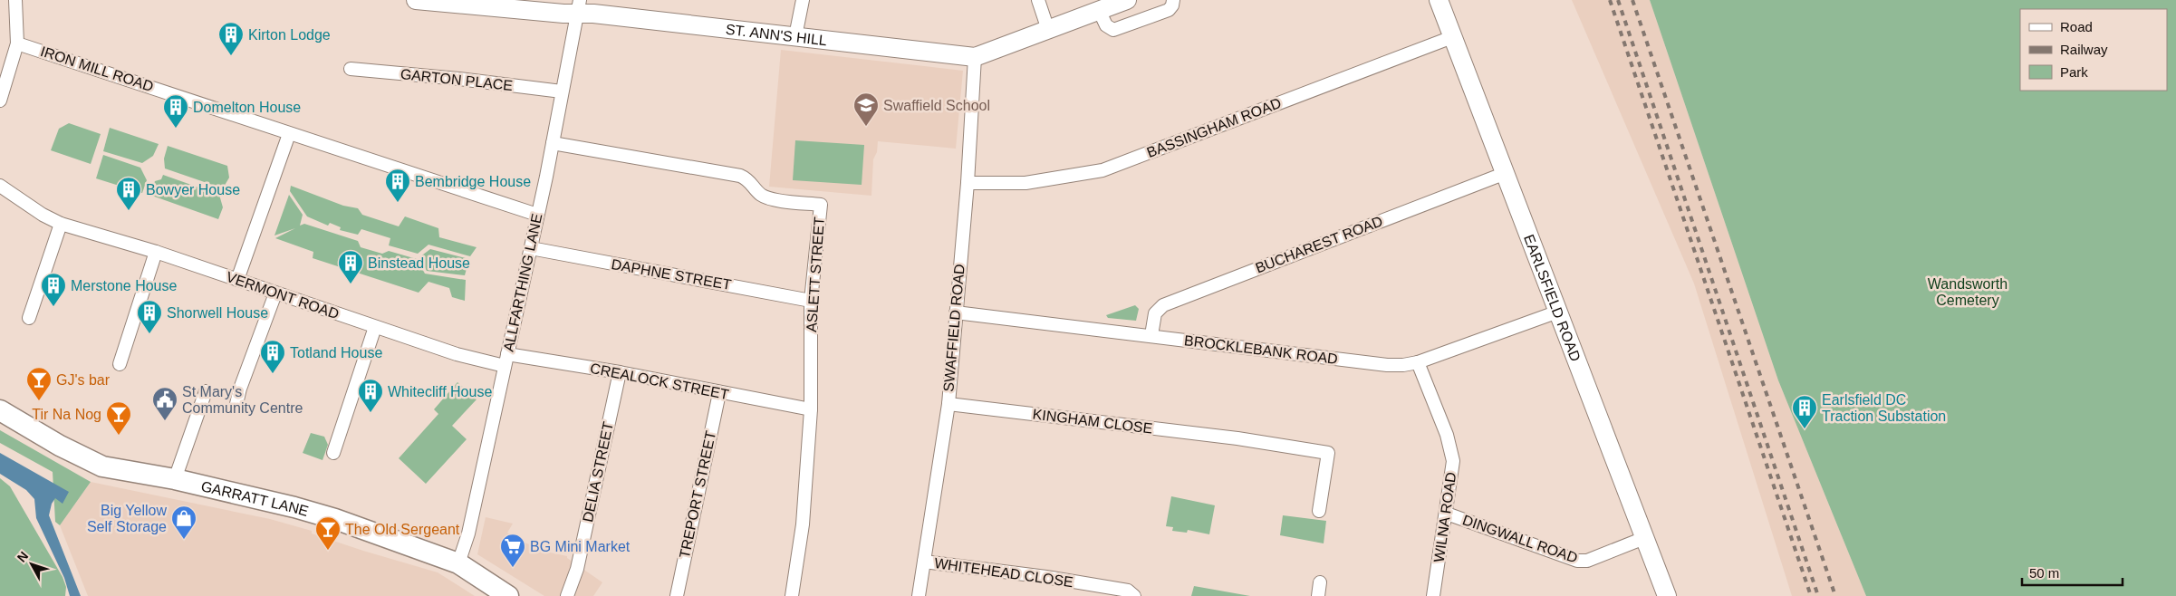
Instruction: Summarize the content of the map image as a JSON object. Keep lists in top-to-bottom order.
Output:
{
  "streets": {
    "main road": ["GARRATT LANE"],
    "street": [
      "ST. ANN'S HILL",
      "IRON MILL ROAD",
      "GARTON PLACE",
      "BASSINGHAM ROAD",
      "BUCHAREST ROAD",
      "DAPHNE STREET",
      "ASLETT STREET",
      "ALLFARTHING LANE",
      "VERMONT ROAD",
      "EARLSFIELD ROAD",
      "SWAFFIELD ROAD",
      "BROCKLEBANK ROAD",
      "CREALOCK STREET",
      "KINGHAM CLOSE",
      "DELIA STREET",
      "TREPORT STREET",
      "WILNA ROAD",
      "DINGWALL ROAD",
      "WHITEHEAD CLOSE"
    ]
  },
  "crossings": [
    ["ST. ANN'S HILL", "ALLFARTHING LANE"],
    ["ST. ANN'S HILL", "SWAFFIELD ROAD"],
    ["IRON MILL ROAD", "ALLFARTHING LANE"],
    ["GARTON PLACE", "ALLFARTHING LANE"],
    ["BASSINGHAM ROAD", "EARLSFIELD ROAD"],
    ["BASSINGHAM ROAD", "SWAFFIELD ROAD"],
    ["BUCHAREST ROAD", "EARLSFIELD ROAD"],
    ["BUCHAREST ROAD", "BROCKLEBANK ROAD"],
    ["DAPHNE STREET", "ASLETT STREET"],
    ["DAPHNE STREET", "ALLFARTHING LANE"],
    ["ASLETT STREET", "ALLFARTHING LANE"],
    ["ASLETT STREET", "CREALOCK STREET"],
    ["ALLFARTHING LANE", "VERMONT ROAD"],
    ["ALLFARTHING LANE", "CREALOCK STREET"],
    ["ALLFARTHING LANE", "GARRATT LANE"],
    ["VERMONT ROAD", "CREALOCK STREET"],
    ["EARLSFIELD ROAD", "BROCKLEBANK ROAD"],
    ["EARLSFIELD ROAD", "DINGWALL ROAD"],
    ["SWAFFIELD ROAD", "BROCKLEBANK ROAD"],
    ["SWAFFIELD ROAD", "KINGHAM CLOSE"],
    ["SWAFFIELD ROAD", "WHITEHEAD CLOSE"],
    ["BROCKLEBANK ROAD", "WILNA ROAD"],
    ["CREALOCK STREET", "DELIA STREET"],
    ["CREALOCK STREET", "TREPORT STREET"],
    ["WILNA ROAD", "DINGWALL ROAD"]
  ],
  "parks": ["Wandsworth Cemetery"],
  "places": {
    "building": [
      "Kirton Lodge",
      "Domelton House",
      "Bembridge House",
      "Bowyer House",
      "Binstead House",
      "Merstone House",
      "Shorwell House",
      "Totland House",
      "Whitecliff House",
      "Earlsfield DC Traction Substation"
    ],
    "school or university": ["Swaffield School"],
    "bar": ["GJ's bar", "Tir Na Nog", "The Old Sergeant"],
    "public building": ["St Mary's Community Centre"],
    "shop": ["Big Yellow Self Storage"],
    "supermarket": ["BG Mini Market"]
  },
  "legend": ["Road", "Railway", "Park"],
  "scale_bar": "50 m",
  "north": "top left"
}
